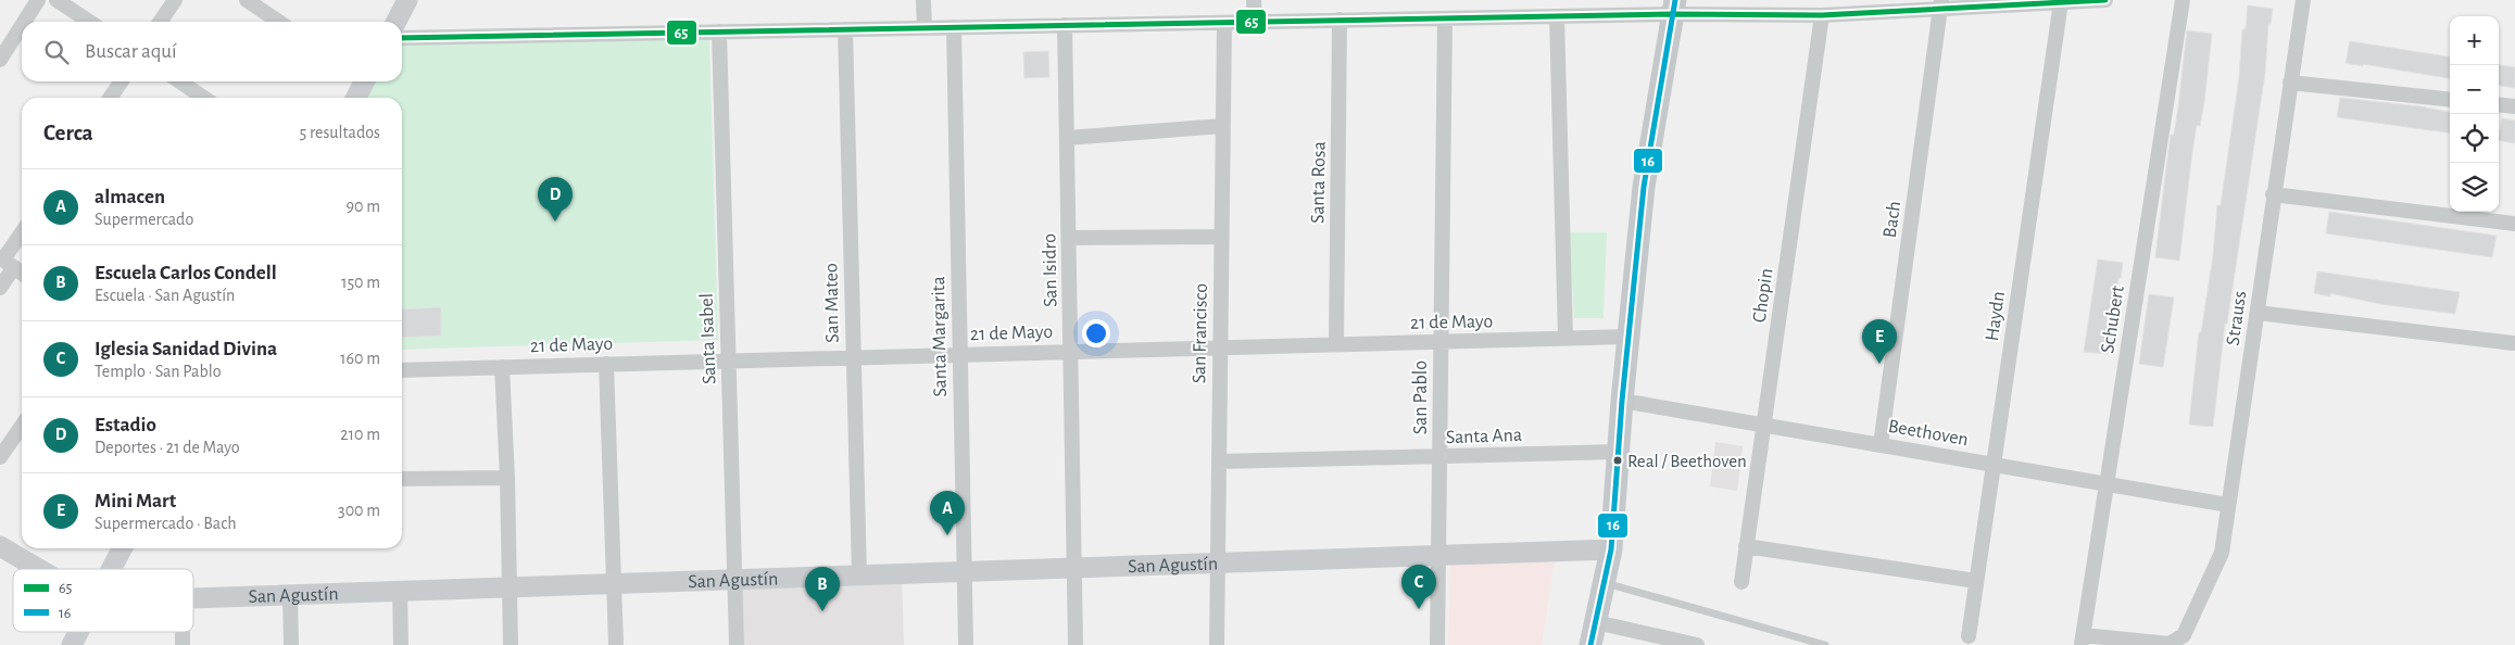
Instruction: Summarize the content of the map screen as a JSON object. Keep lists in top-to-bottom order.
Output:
{
  "streets": {
    "street": [
      "Santa Rosa",
      "Bach",
      "San Isidro",
      "Chopin",
      "San Mateo",
      "Haydn",
      "Strauss",
      "Schubert",
      "21 de Mayo",
      "San Francisco",
      "Santa Margarita",
      "Santa Isabel",
      "San Pablo",
      "Beethoven",
      "Santa Ana",
      "San Agustín"
    ]
  },
  "crossings": [
    ["Santa Rosa", "21 de Mayo"],
    ["Bach", "Beethoven"],
    ["San Isidro", "21 de Mayo"],
    ["San Isidro", "San Agustín"],
    ["Chopin", "Beethoven"],
    ["San Mateo", "21 de Mayo"],
    ["San Mateo", "San Agustín"],
    ["Haydn", "Beethoven"],
    ["Strauss", "Schubert"],
    ["Strauss", "Beethoven"],
    ["Schubert", "Beethoven"],
    ["21 de Mayo", "San Francisco"],
    ["21 de Mayo", "Santa Margarita"],
    ["21 de Mayo", "Santa Isabel"],
    ["21 de Mayo", "San Pablo"],
    ["San Francisco", "Santa Ana"],
    ["San Francisco", "San Agustín"],
    ["Santa Margarita", "San Agustín"],
    ["Santa Isabel", "San Agustín"],
    ["San Pablo", "Santa Ana"],
    ["San Pablo", "San Agustín"]
  ],
  "places": ["Real / Beethoven"],
  "lines": ["transit line 65", "transit line 16"],
  "legend": ["65", "16"],
  "page": {
    "map_buttons": ["+", "−"],
    "search": "Buscar aquí",
    "heading": ["Cerca", "5 resultados"],
    "list": [
      {
        "mark": "A",
        "name": "almacen",
        "note": "Supermercado",
        "value": "90 m"
      },
      {
        "mark": "B",
        "name": "Escuela Carlos Condell",
        "note": "Escuela · San Agustín",
        "value": "150 m"
      },
      {
        "mark": "C",
        "name": "Iglesia Sanidad Divina",
        "note": "Templo · San Pablo",
        "value": "160 m"
      },
      {
        "mark": "D",
        "name": "Estadio",
        "note": "Deportes · 21 de Mayo",
        "value": "210 m"
      },
      {
        "mark": "E",
        "name": "Mini Mart",
        "note": "Supermercado · Bach",
        "value": "300 m"
      }
    ],
    "pins": [
      "D",
      "E",
      "A",
      "C",
      "B"
    ]
  }
}
